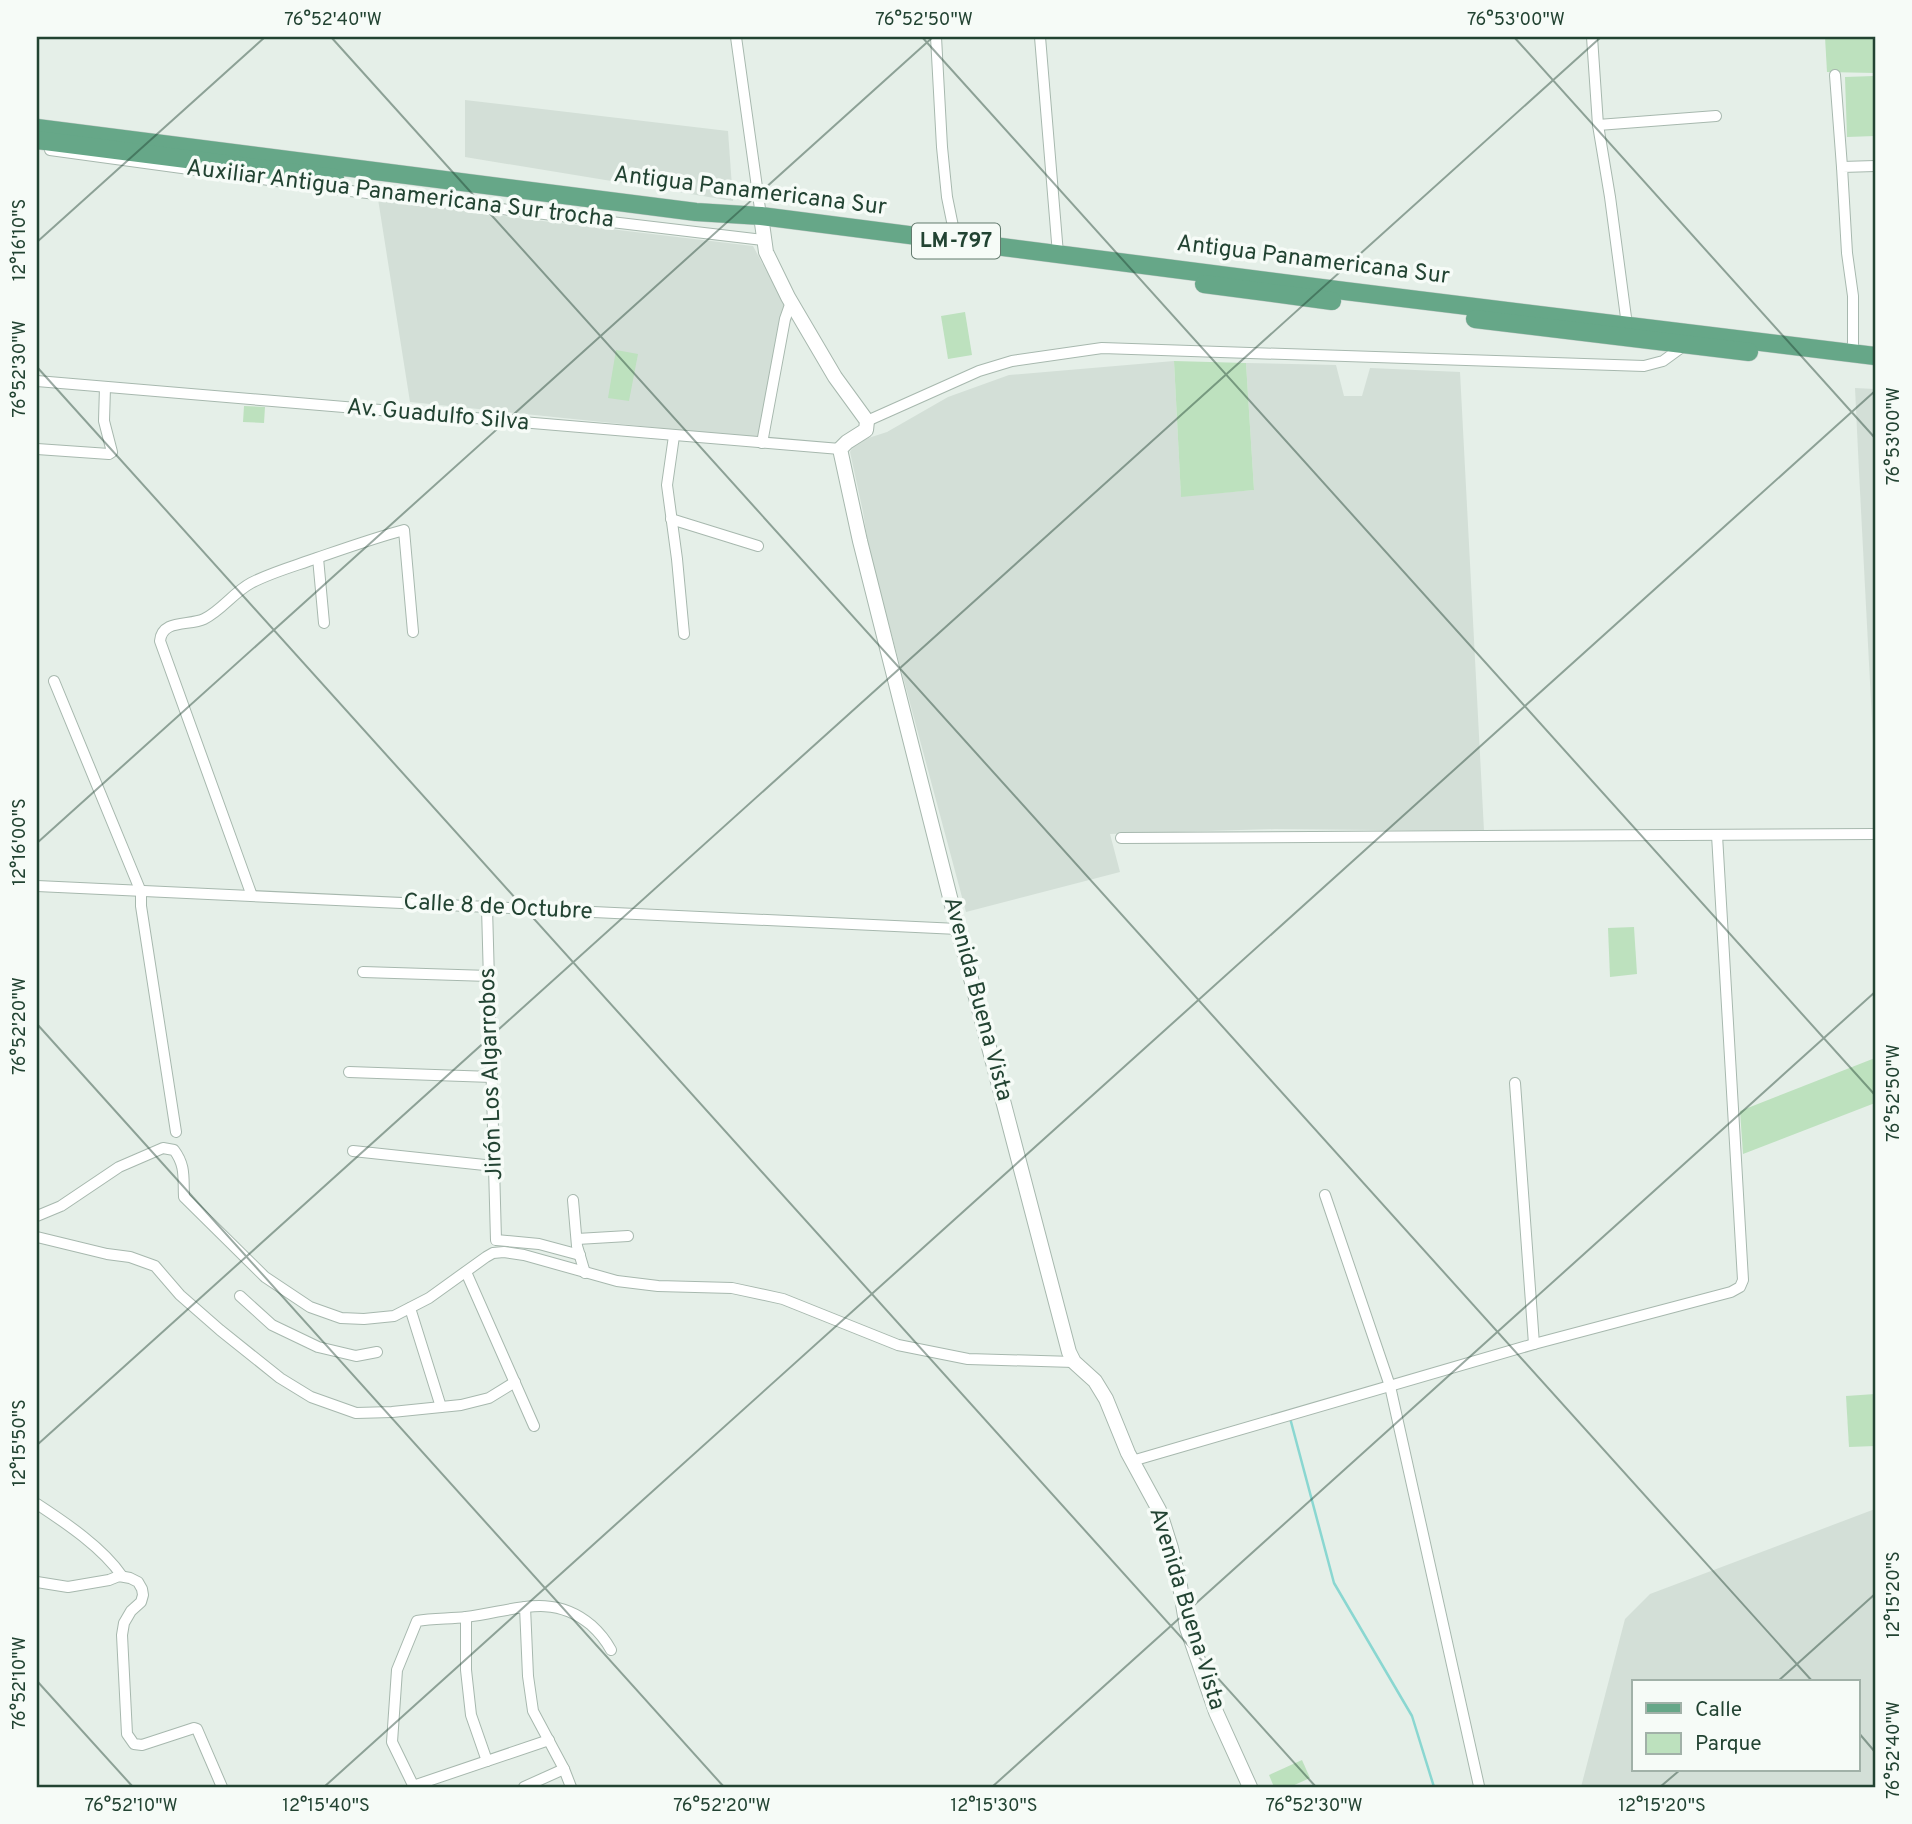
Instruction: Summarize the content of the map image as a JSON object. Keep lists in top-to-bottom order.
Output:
{
  "streets": {
    "main road": ["Antigua Panamericana Sur", "LM-797"],
    "street": [
      "Auxiliar Antigua Panamericana Sur trocha",
      "Av. Guadulfo Silva",
      "Calle 8 de Octubre",
      "Avenida Buena Vista",
      "Jirón Los Algarrobos"
    ]
  },
  "crossings": [
    ["Antigua Panamericana Sur", "Auxiliar Antigua Panamericana Sur trocha"],
    ["Av. Guadulfo Silva", "Avenida Buena Vista"],
    ["Calle 8 de Octubre", "Avenida Buena Vista"],
    ["Calle 8 de Octubre", "Jirón Los Algarrobos"]
  ],
  "legend": ["Calle", "Parque"],
  "coordinates": [
    "76°52'40\"W",
    "76°52'50\"W",
    "76°53'00\"W",
    "12°16'10\"S",
    "76°52'30\"W",
    "12°16'00\"S",
    "76°52'20\"W",
    "12°15'50\"S",
    "12°15'20\"S",
    "76°52'10\"W",
    "12°15'40\"S",
    "12°15'30\"S"
  ]
}
